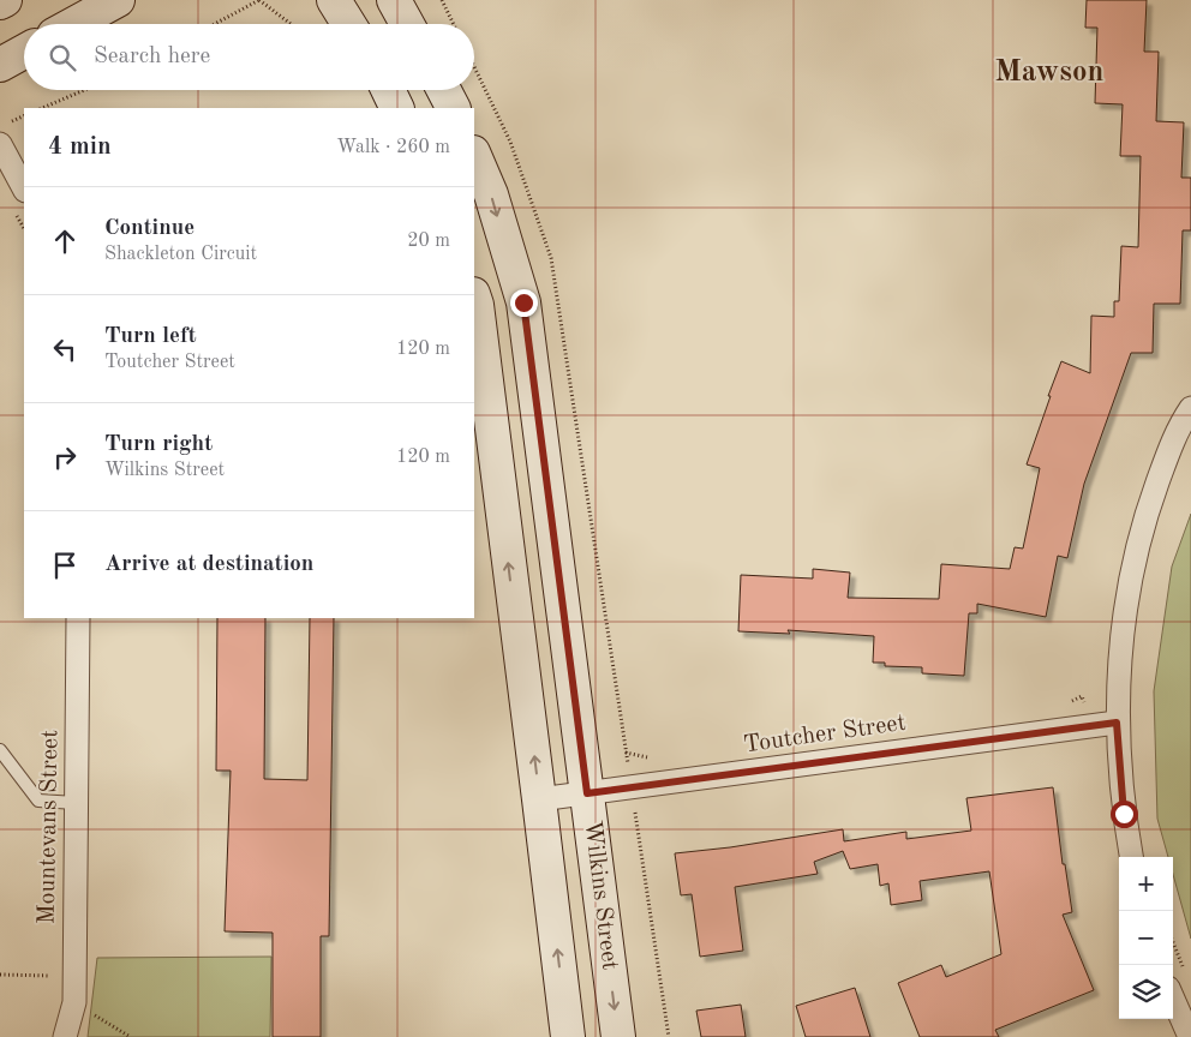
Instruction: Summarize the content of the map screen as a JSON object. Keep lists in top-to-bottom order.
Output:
{
  "streets": {
    "street": ["Toutcher Street", "Mountevans Street", "Wilkins Street"]
  },
  "crossings": [
    ["Toutcher Street", "Wilkins Street"]
  ],
  "districts": ["Mawson"],
  "page": {
    "search": "Search here",
    "heading": ["4 min", "Walk · 260 m"],
    "list": [
      ["Continue", "Shackleton Circuit", "20 m"],
      ["Turn left", "Toutcher Street", "120 m"],
      ["Turn right", "Wilkins Street", "120 m"],
      "Arrive at destination"
    ],
    "map_buttons": ["+", "−"]
  }
}
